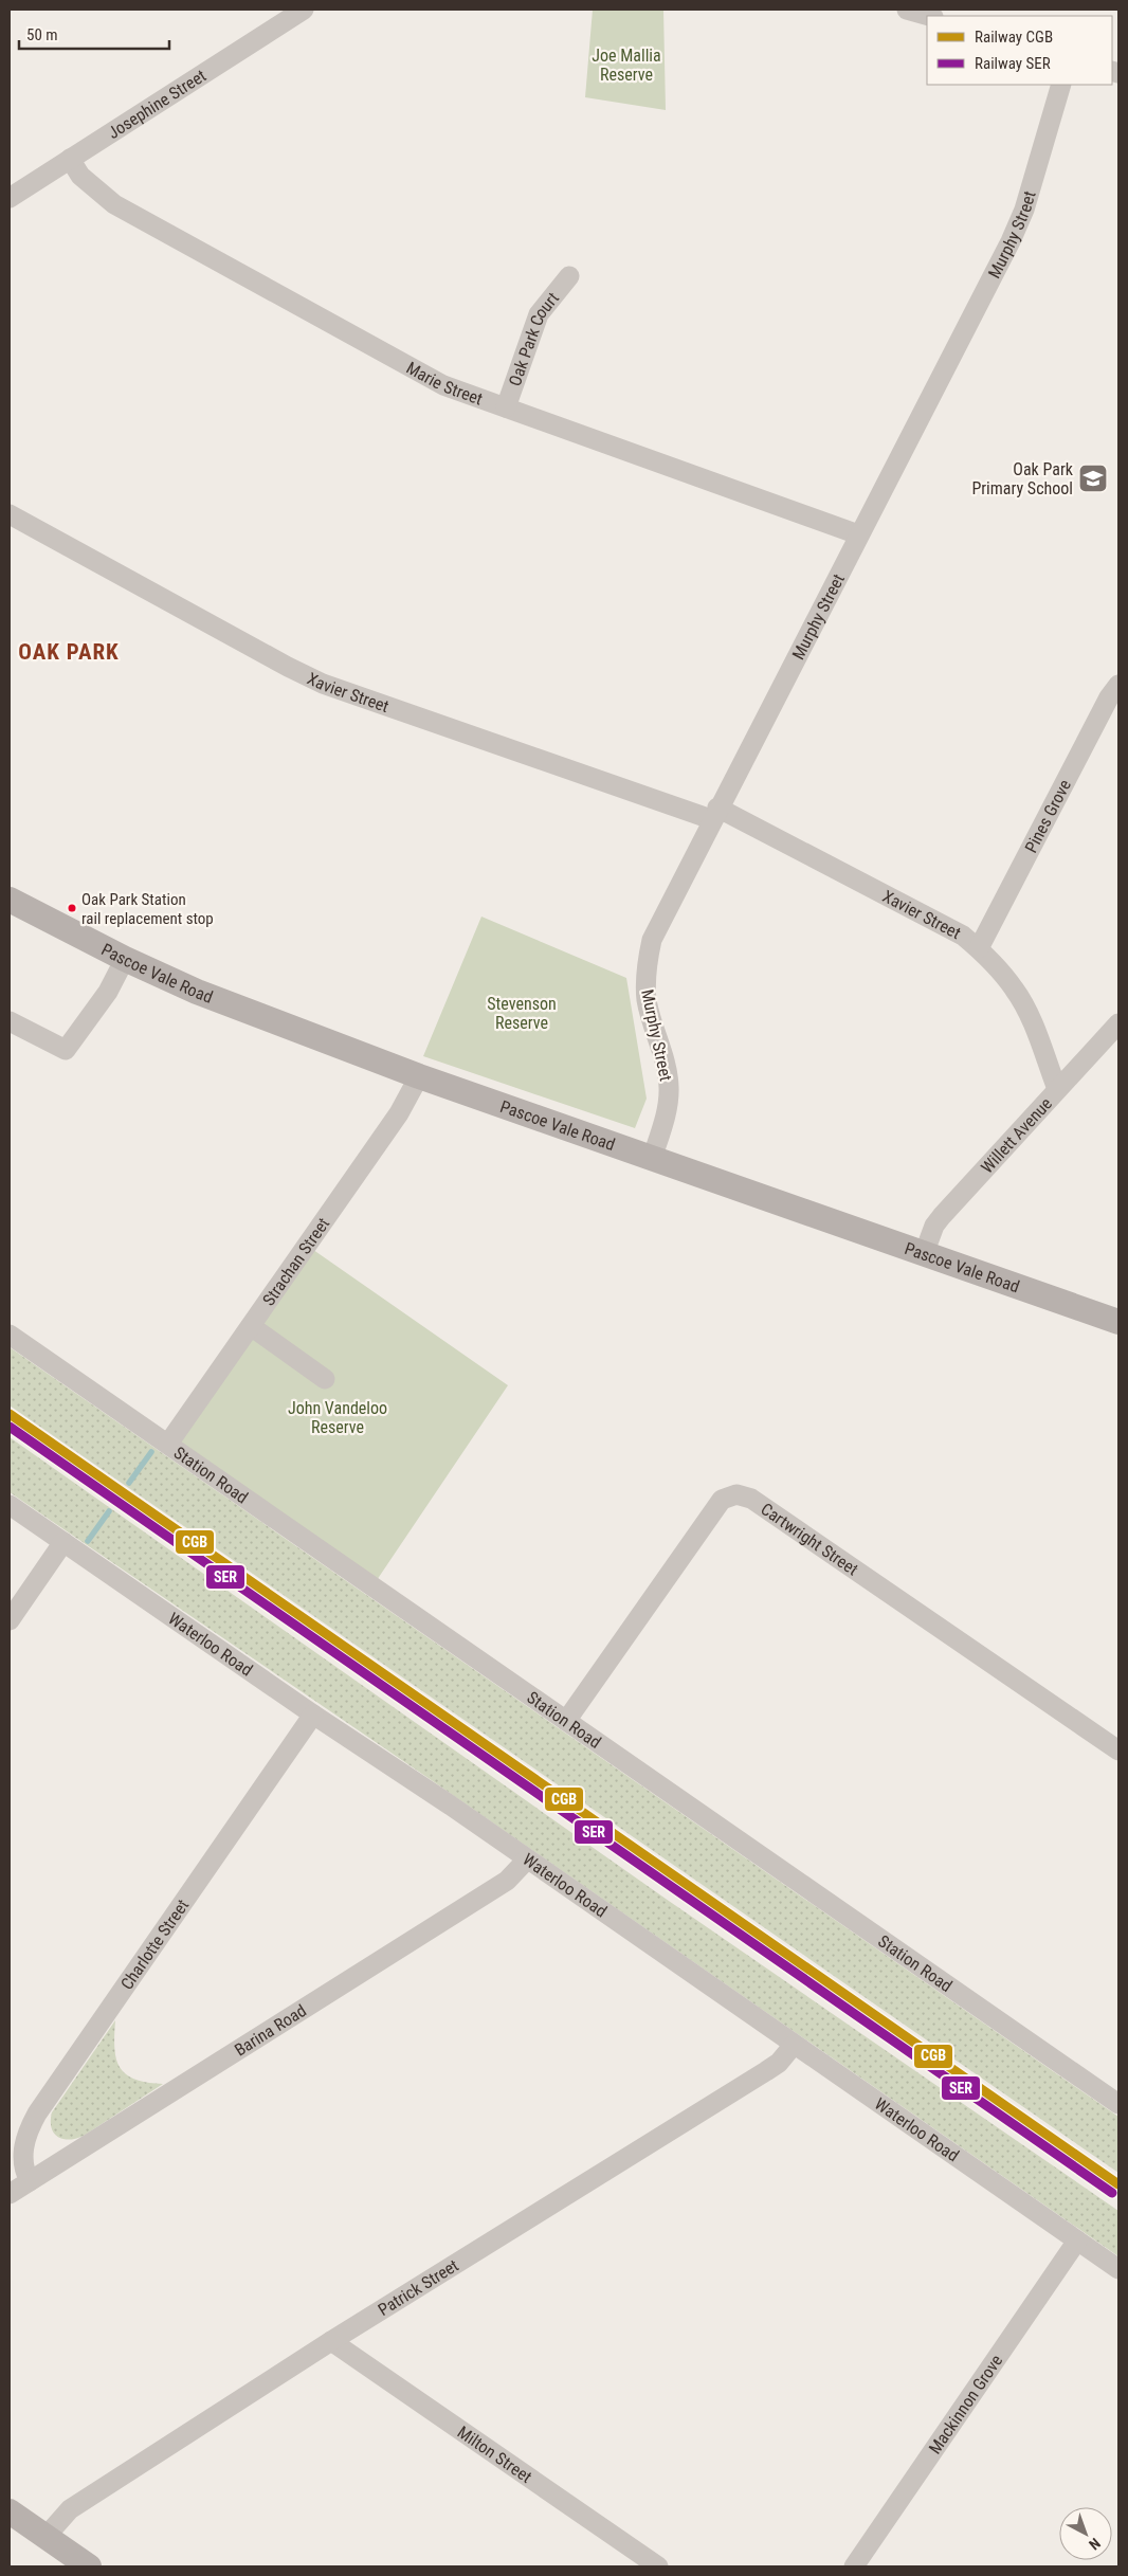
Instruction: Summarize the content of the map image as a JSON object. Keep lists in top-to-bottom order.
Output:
{
  "streets": {
    "main road": ["Pascoe Vale Road"],
    "street": [
      "Josephine Street",
      "Murphy Street",
      "Oak Park Court",
      "Marie Street",
      "Xavier Street",
      "Pines Grove",
      "Willett Avenue",
      "Strachan Street",
      "Station Road",
      "Cartwright Street",
      "Waterloo Road",
      "Charlotte Street",
      "Barina Road",
      "Patrick Street",
      "Mackinnon Grove",
      "Milton Street"
    ]
  },
  "crossings": [
    ["Josephine Street", "Marie Street"],
    ["Murphy Street", "Marie Street"],
    ["Murphy Street", "Xavier Street"],
    ["Murphy Street", "Pascoe Vale Road"],
    ["Oak Park Court", "Marie Street"],
    ["Xavier Street", "Pines Grove"],
    ["Xavier Street", "Willett Avenue"],
    ["Pascoe Vale Road", "Willett Avenue"],
    ["Pascoe Vale Road", "Strachan Street"],
    ["Strachan Street", "Station Road"],
    ["Station Road", "Cartwright Street"],
    ["Waterloo Road", "Charlotte Street"],
    ["Waterloo Road", "Barina Road"],
    ["Waterloo Road", "Patrick Street"],
    ["Waterloo Road", "Mackinnon Grove"],
    ["Charlotte Street", "Barina Road"],
    ["Patrick Street", "Milton Street"]
  ],
  "districts": ["OAK PARK"],
  "parks": ["Joe Mallia Reserve", "Stevenson Reserve", "John Vandeloo Reserve"],
  "places": {
    "school or university": ["Oak Park Primary School"],
    "other": ["Oak Park Station rail replacement stop"]
  },
  "lines": ["rail line CGB", "rail line SER"],
  "legend": ["Railway CGB", "Railway SER"],
  "scale_bar": "50 m",
  "north": "bottom right"
}
